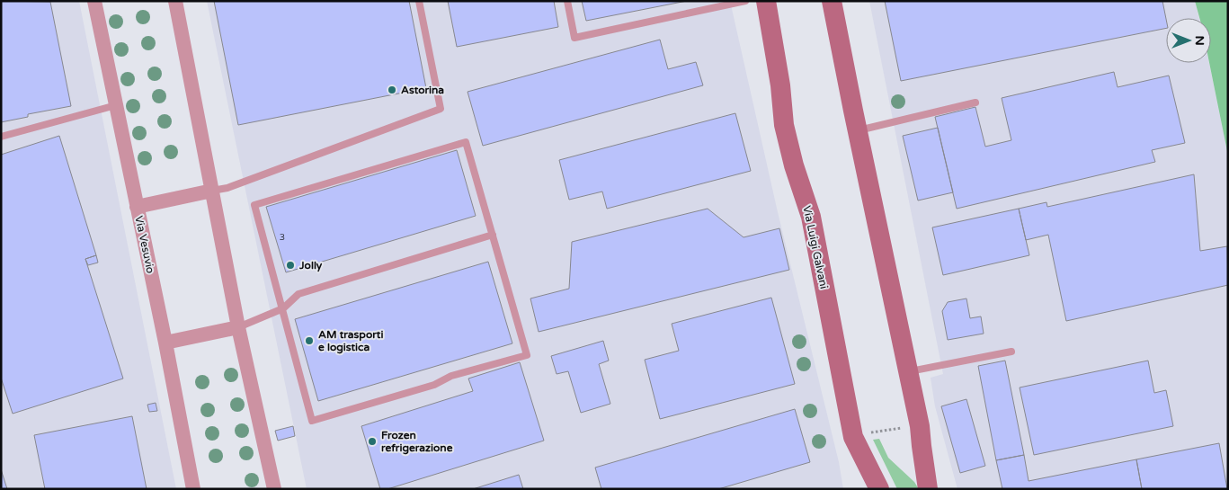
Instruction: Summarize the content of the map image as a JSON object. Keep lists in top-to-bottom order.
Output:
{
  "streets": {
    "main road": ["Via Luigi Galvani"],
    "street": ["Via Vesuvio"]
  },
  "places": [
    "Astorina",
    "Jolly",
    "AM trasporti e logistica",
    "Frozen refrigerazione"
  ],
  "house_numbers": ["3"],
  "north": "right"
}
